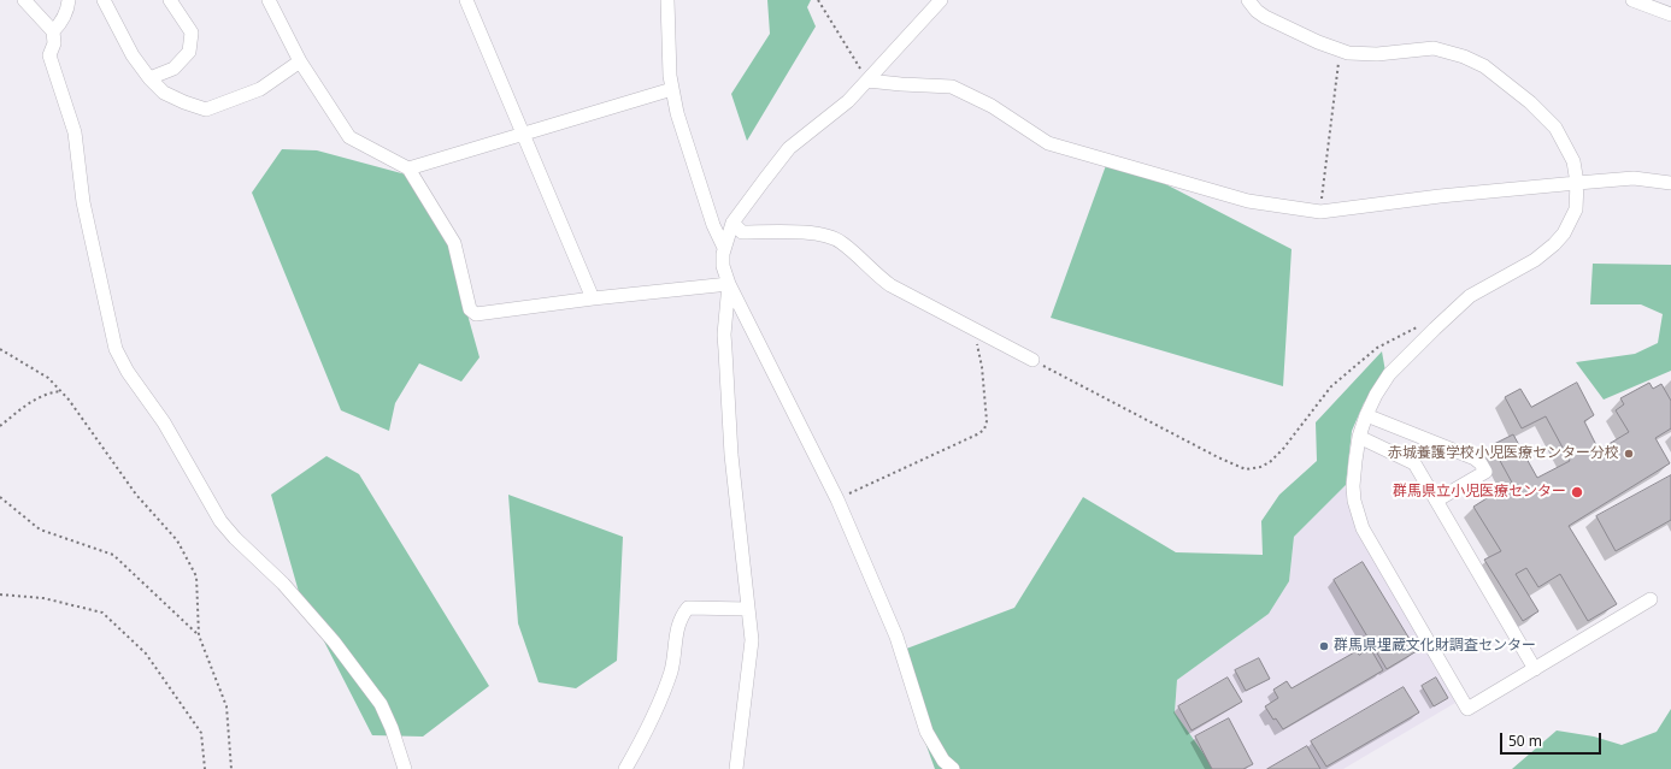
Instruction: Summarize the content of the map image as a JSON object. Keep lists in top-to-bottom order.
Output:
{
  "places": ["赤城養護学校小児医療センター分校", "群馬県立小児医療センター", "群馬県埋蔵文化財調査センター"],
  "scale_bar": "50 m"
}
